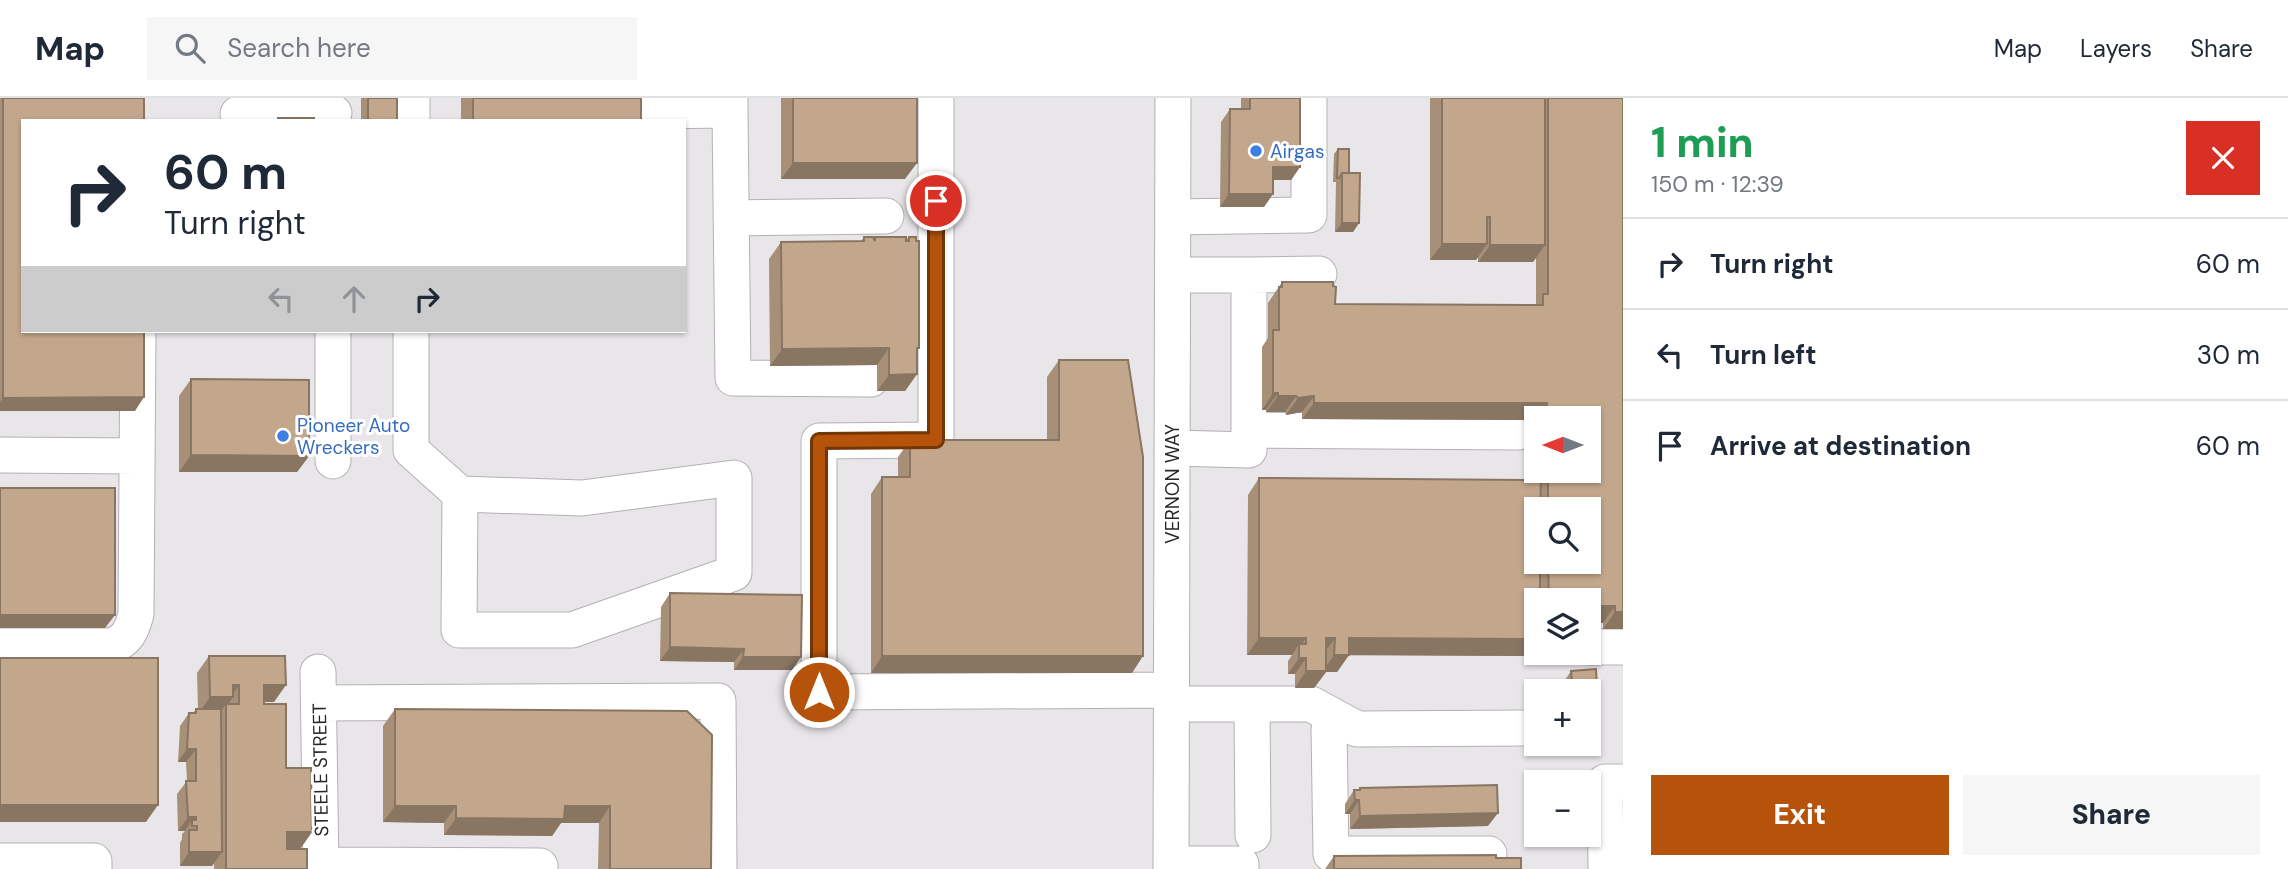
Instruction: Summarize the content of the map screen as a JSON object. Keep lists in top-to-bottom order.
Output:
{
  "streets": {
    "street": ["VERNON WAY", "STEELE STREET"]
  },
  "places": ["Airgas", "Pioneer Auto Wreckers"],
  "north": "left",
  "page": {
    "header": "Map",
    "search": "Search here",
    "nav": ["Map", "Layers", "Share"],
    "heading": ["1 min", "150 m · 12:39"],
    "turn": ["60 m", "Turn right"],
    "list": [
      {
        "name": "Turn right",
        "value": "60 m"
      },
      {
        "name": "Turn left",
        "value": "30 m"
      },
      {
        "name": "Arrive at destination",
        "value": "60 m"
      }
    ],
    "map_buttons": ["+", "−"],
    "buttons": ["Exit", "Share"]
  }
}
